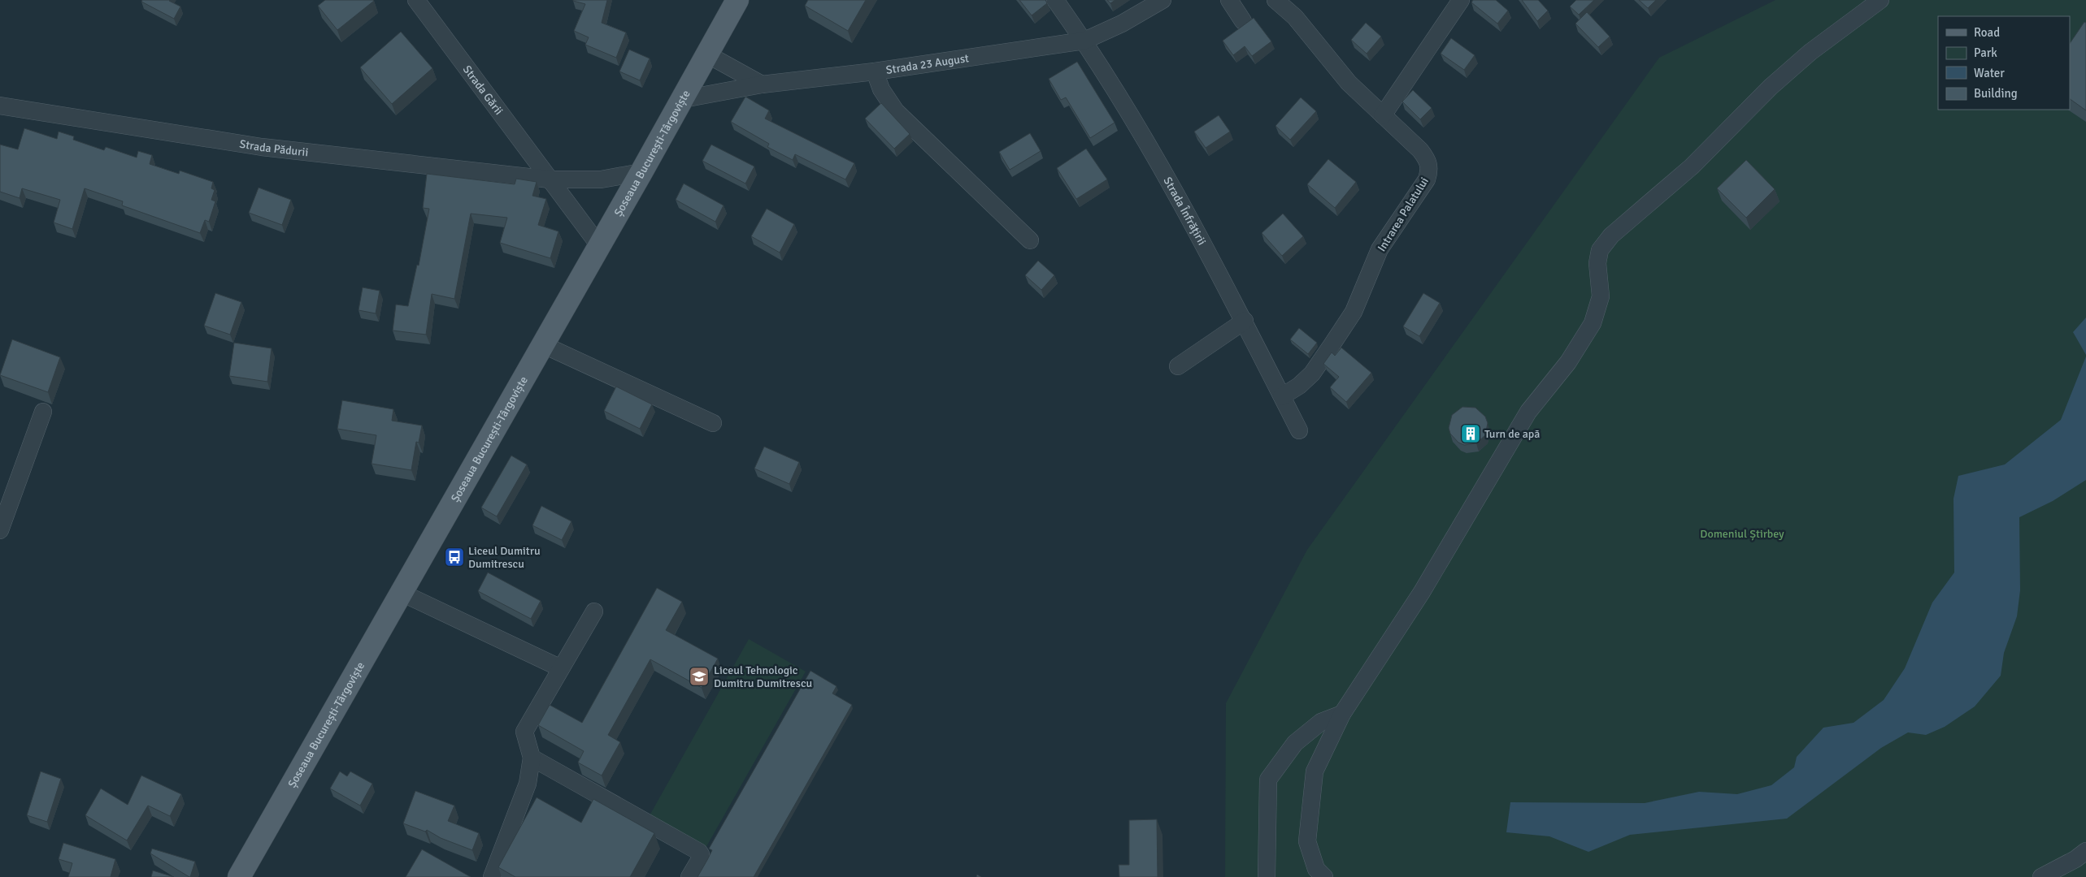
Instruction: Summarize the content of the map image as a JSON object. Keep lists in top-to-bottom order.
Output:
{
  "streets": {
    "main road": ["Șoseaua București-Târgoviște"],
    "street": [
      "Strada 23 August",
      "Strada Gării",
      "Strada Pădurii",
      "Strada Înfrățirii",
      "Intrarea Palatului"
    ]
  },
  "crossings": [
    ["Strada 23 August", "Șoseaua București-Târgoviște"],
    ["Strada 23 August", "Strada Înfrățirii"],
    ["Strada Gării", "Strada Pădurii"],
    ["Strada Gării", "Șoseaua București-Târgoviște"],
    ["Strada Pădurii", "Șoseaua București-Târgoviște"],
    ["Strada Înfrățirii", "Intrarea Palatului"]
  ],
  "parks": ["Domeniul Știrbey"],
  "places": {
    "building": ["Turn de apă"],
    "bus stop": ["Liceul Dumitru Dumitrescu"],
    "school or university": ["Liceul Tehnologic Dumitru Dumitrescu"]
  },
  "legend": [
    "Road",
    "Park",
    "Water",
    "Building"
  ]
}
